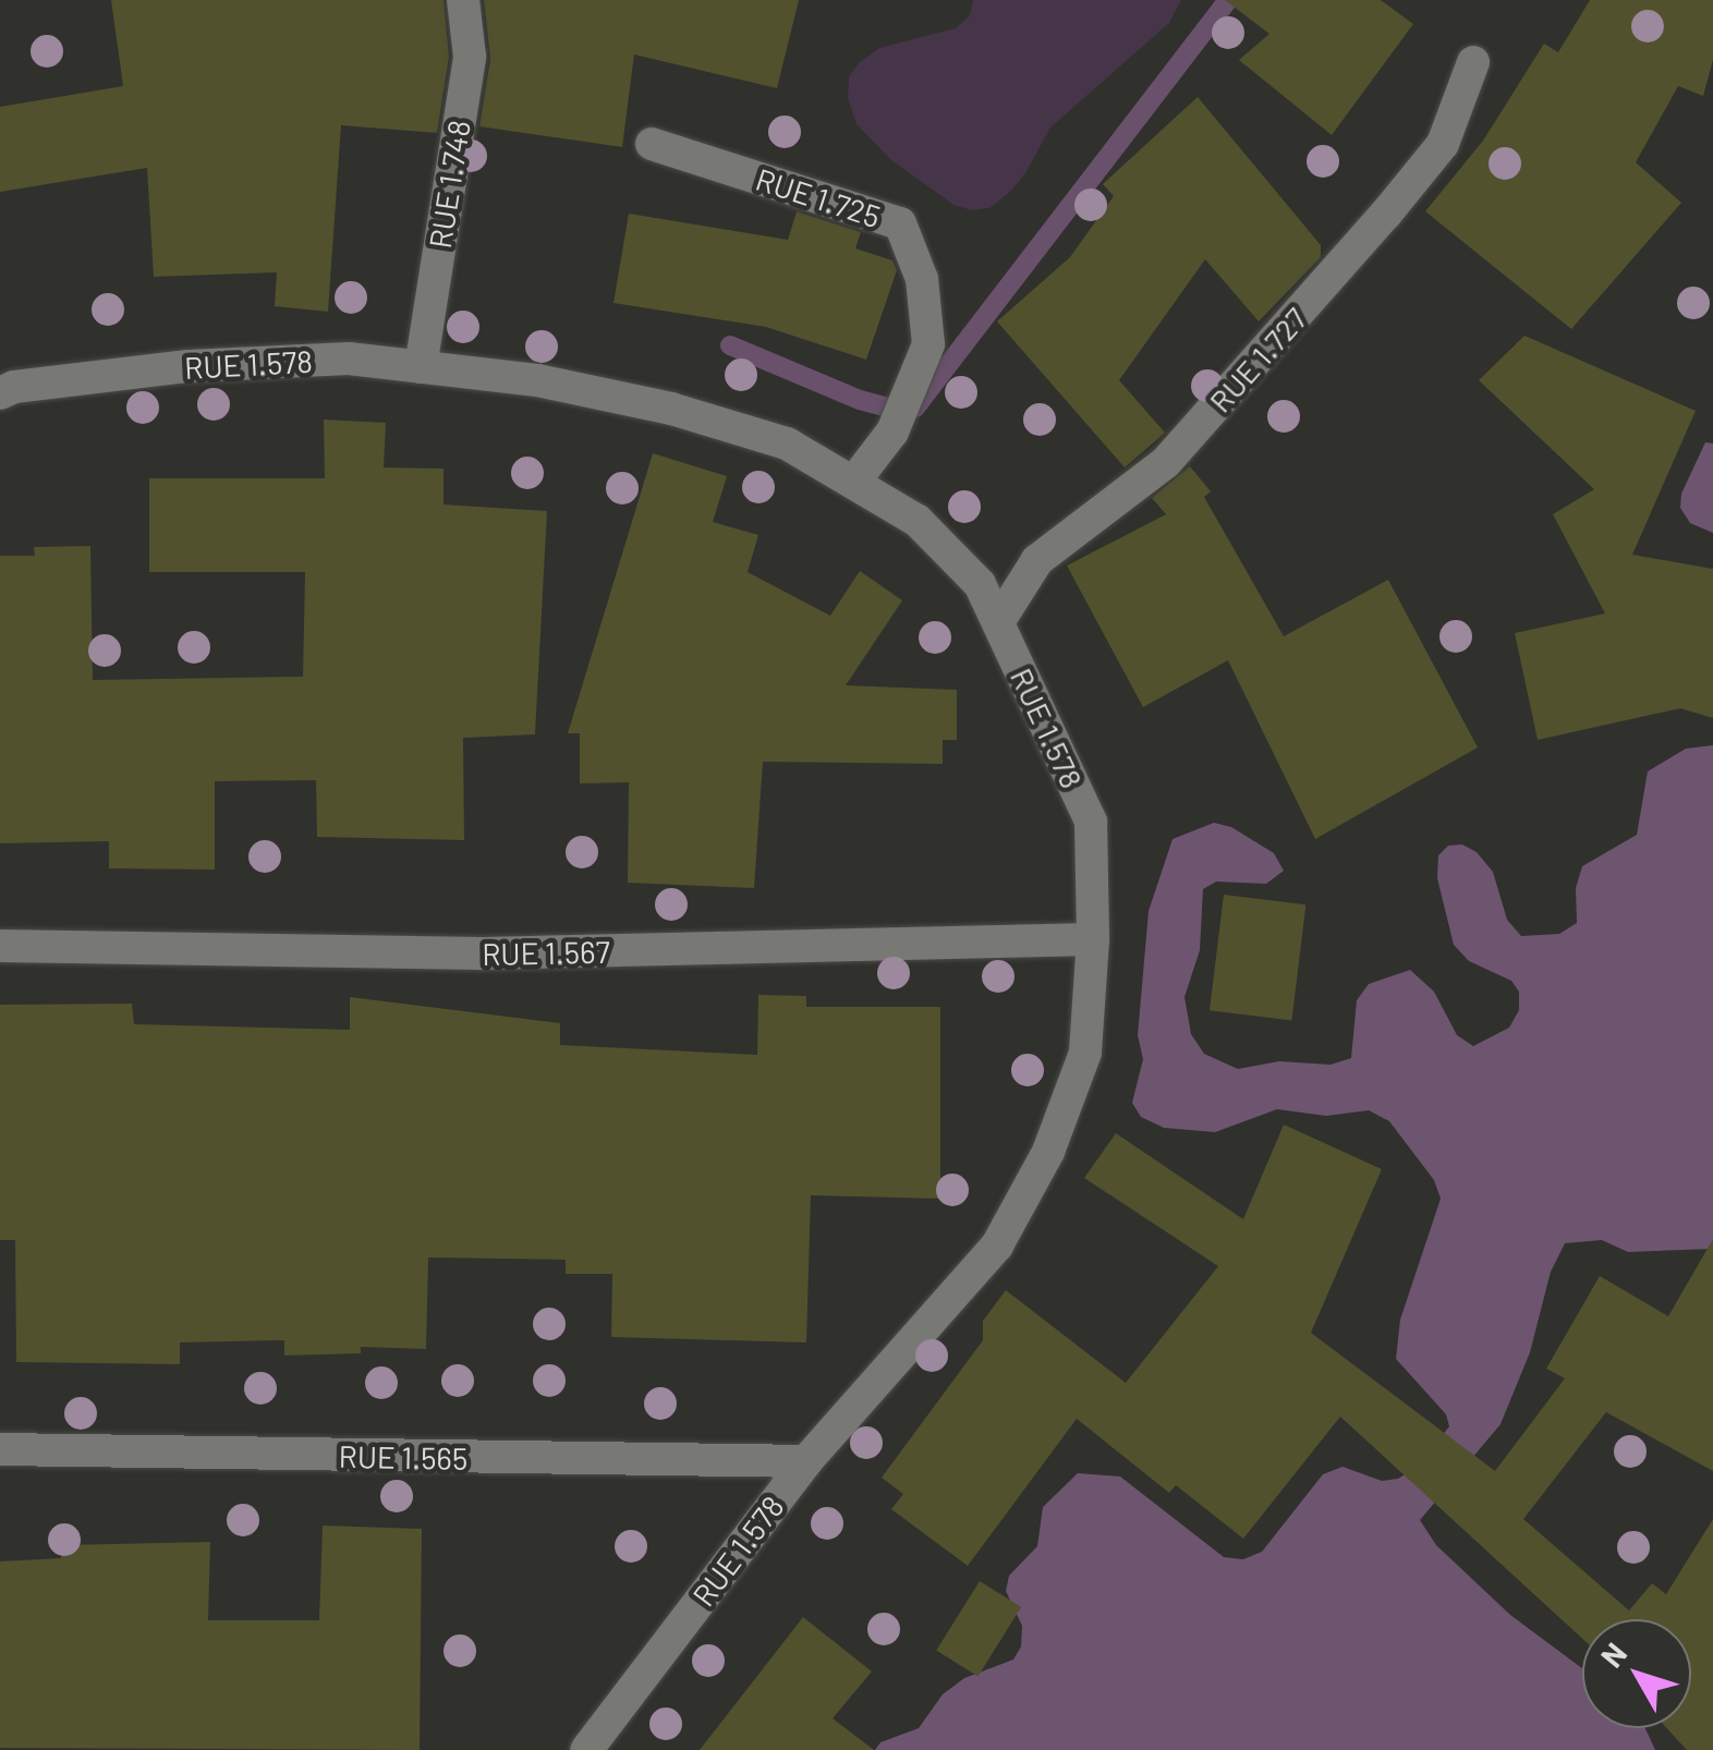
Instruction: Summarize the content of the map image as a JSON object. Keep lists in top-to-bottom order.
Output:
{
  "streets": {
    "street": [
      "RUE 1.748",
      "RUE 1.725",
      "RUE 1.727",
      "RUE 1.578",
      "RUE 1.567",
      "RUE 1.565"
    ]
  },
  "crossings": [
    ["RUE 1.748", "RUE 1.578"],
    ["RUE 1.725", "RUE 1.578"],
    ["RUE 1.727", "RUE 1.578"],
    ["RUE 1.578", "RUE 1.567"],
    ["RUE 1.578", "RUE 1.565"]
  ],
  "north": "top left"
}
